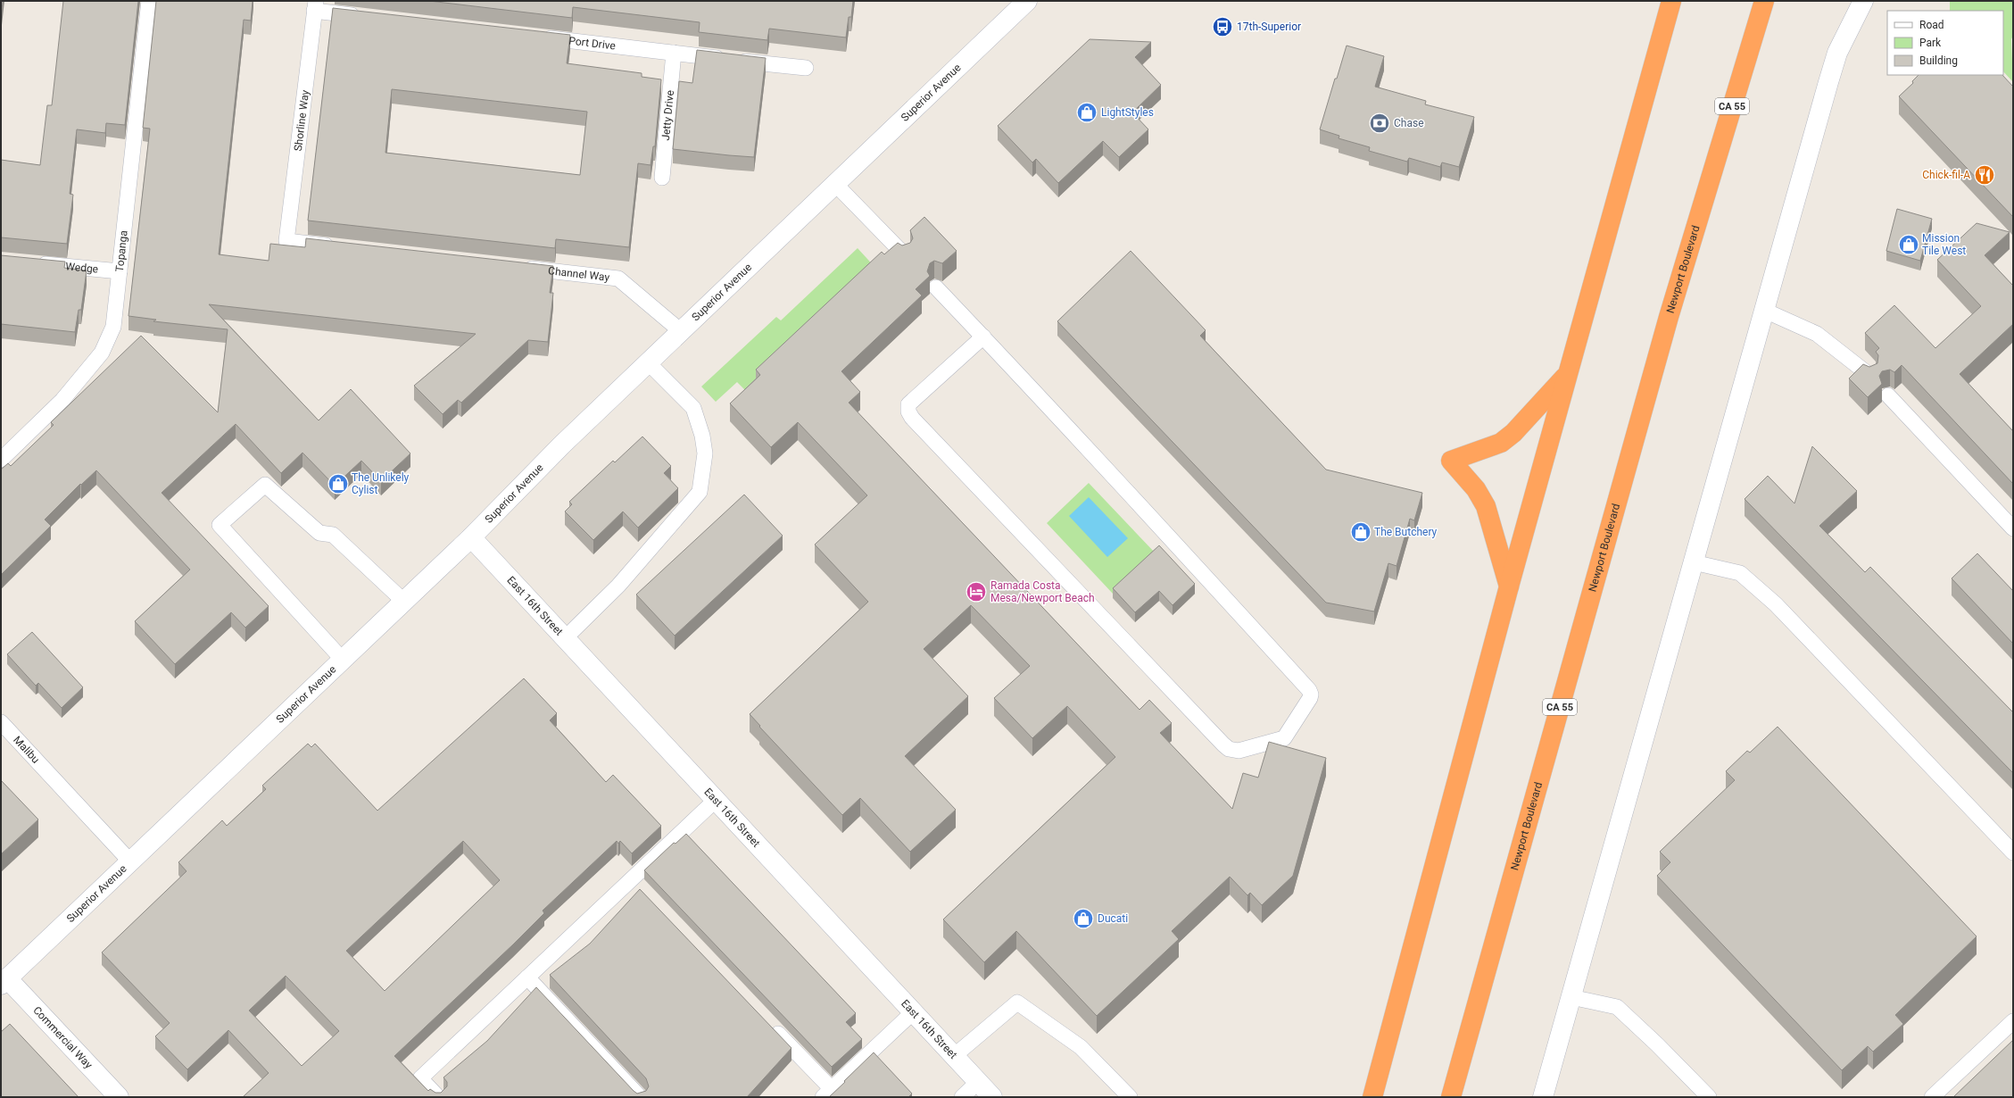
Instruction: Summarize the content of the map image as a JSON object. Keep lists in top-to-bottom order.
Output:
{
  "streets": {
    "highway": ["CA 55", "Newport Boulevard"],
    "street": ["Superior Avenue", "East 16th Street", "Commercial Way"],
    "lane": [
      "Port Drive",
      "Jetty Drive",
      "Shorline Way",
      "Topanga",
      "Wedge",
      "Channel Way",
      "Malibu"
    ]
  },
  "crossings": [
    ["Port Drive", "Jetty Drive"],
    ["Superior Avenue", "Channel Way"],
    ["Superior Avenue", "East 16th Street"],
    ["Superior Avenue", "Malibu"],
    ["Superior Avenue", "Commercial Way"],
    ["Topanga", "Wedge"]
  ],
  "places": {
    "bus stop": ["17th-Superior"],
    "shop": [
      "LightStyles",
      "Mission Tile West",
      "The Unlikely Cylist",
      "The Butchery",
      "Ducati"
    ],
    "bank": ["Chase"],
    "restaurant": ["Chick-fil-A"],
    "hotel": ["Ramada Costa Mesa/Newport Beach"]
  },
  "legend": ["Road", "Park", "Building"]
}
